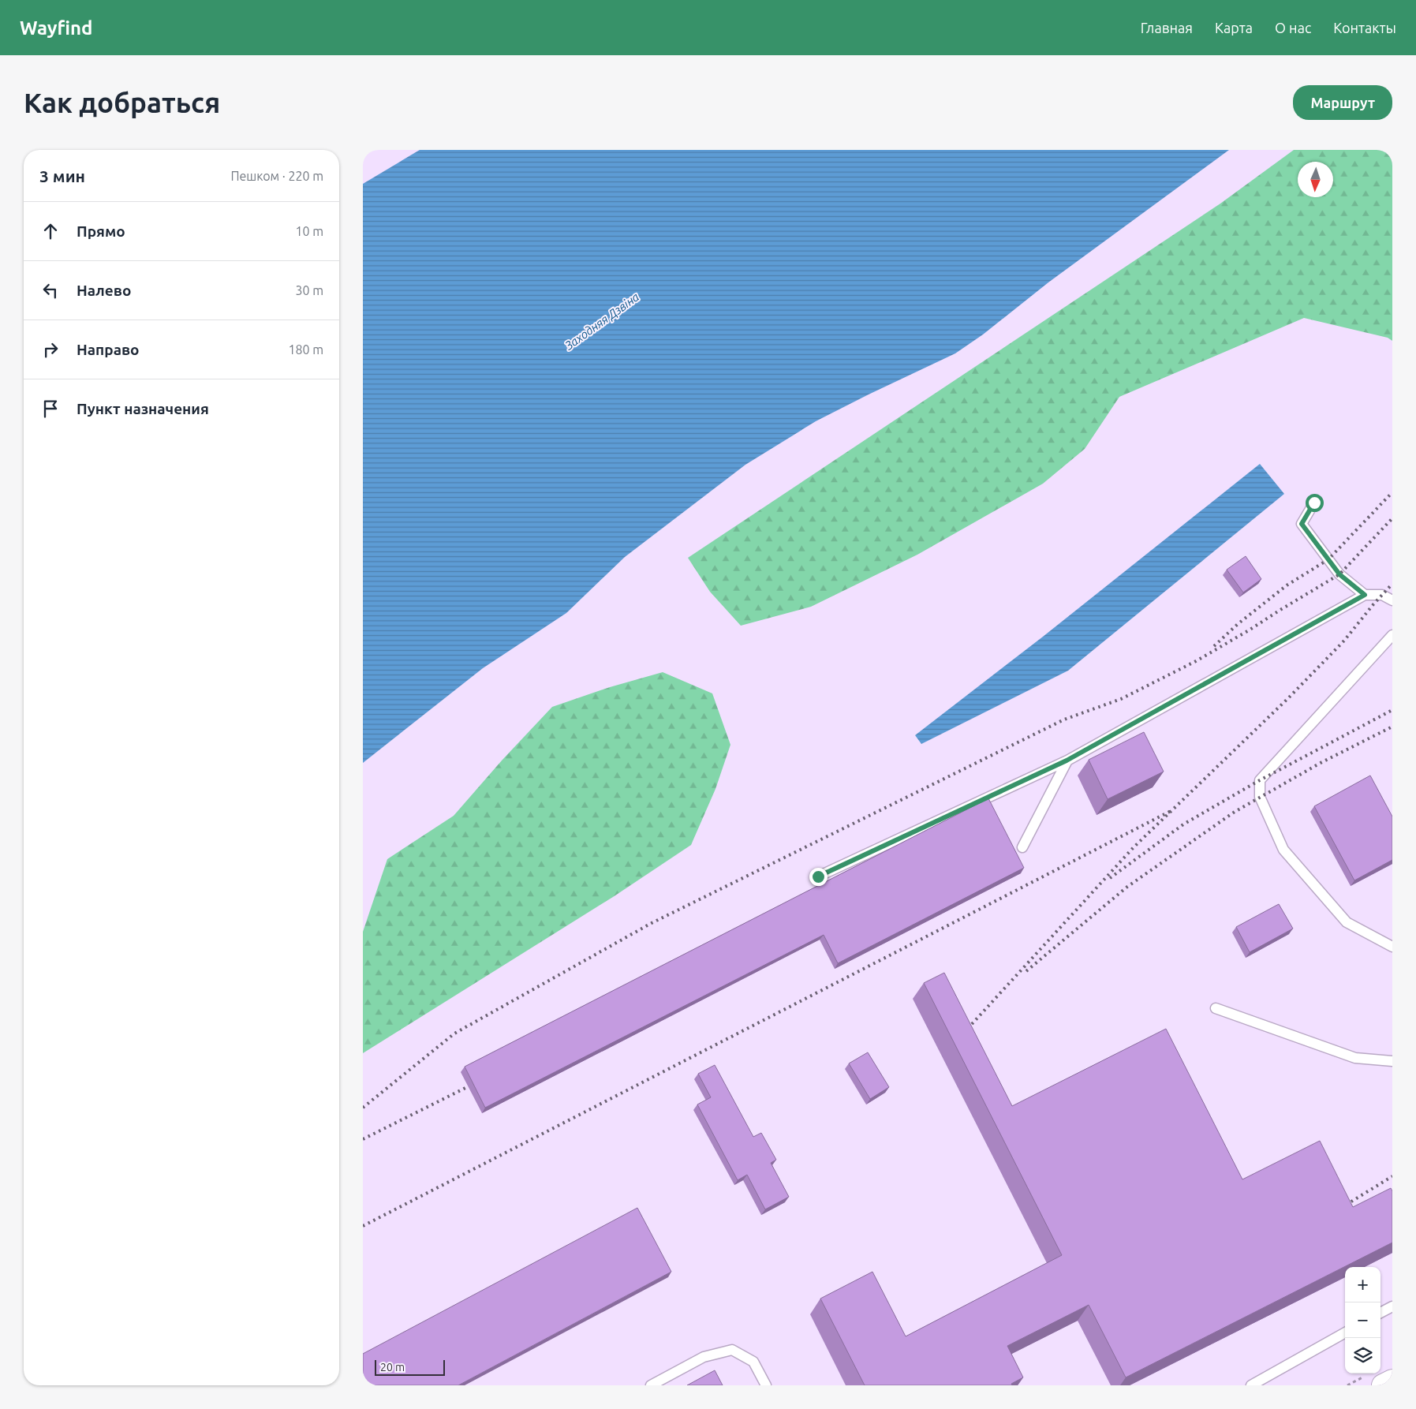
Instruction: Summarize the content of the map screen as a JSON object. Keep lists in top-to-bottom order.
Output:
{
  "water": ["Заходняя Дзвіна"],
  "scale_bar": "20 m",
  "north": "bottom",
  "page": {
    "header": "Wayfind",
    "nav": [
      "Главная",
      "Карта",
      "О нас",
      "Контакты"
    ],
    "buttons": "Маршрут",
    "title": "Как добраться",
    "heading": ["3 мин", "Пешком · 220 m"],
    "list": [
      ["Прямо", "10 m"],
      ["Налево", "30 m"],
      ["Направо", "180 m"],
      "Пункт назначения"
    ],
    "map_buttons": ["+", "−"],
    "scale": "20 m"
  }
}
